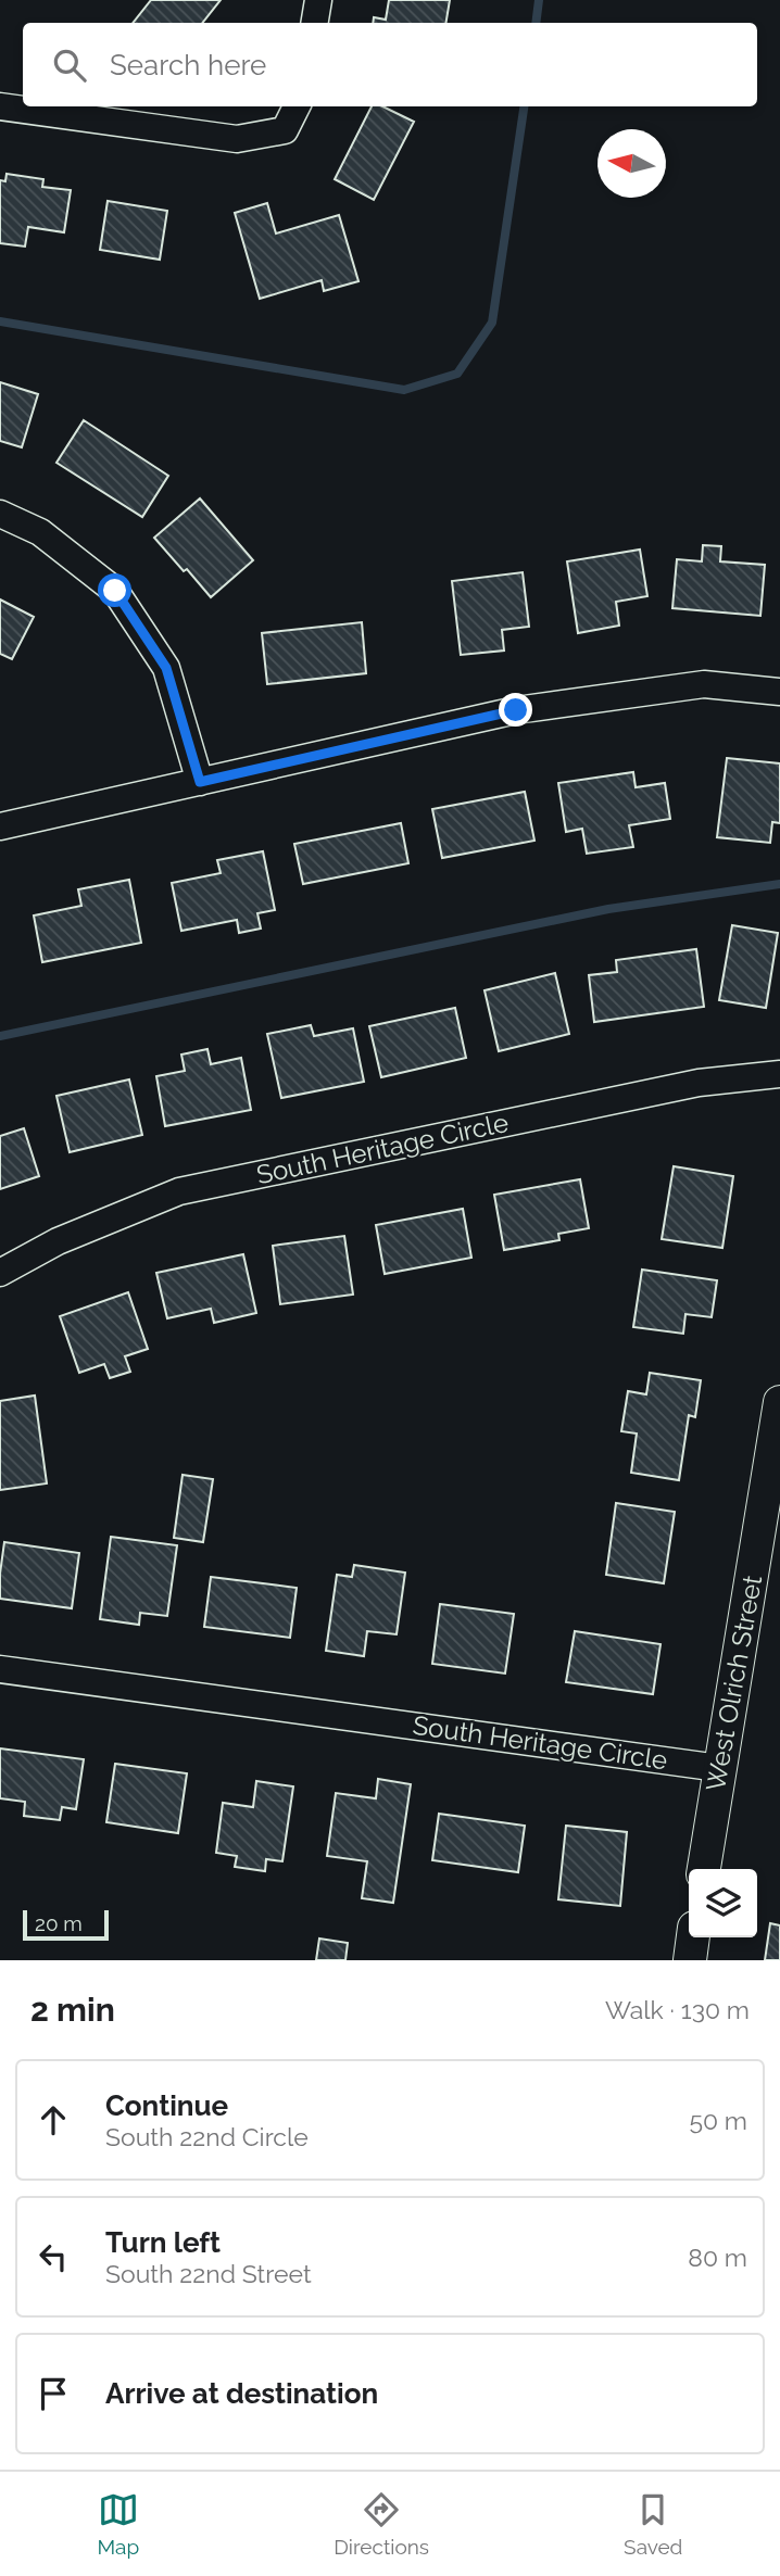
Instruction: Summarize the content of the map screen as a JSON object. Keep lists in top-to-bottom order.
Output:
{
  "streets": {
    "street": ["South Heritage Circle", "West Olrich Street"]
  },
  "crossings": [
    ["South Heritage Circle", "West Olrich Street"]
  ],
  "scale_bar": "20 m",
  "north": "left",
  "page": {
    "search": "Search here",
    "scale": "20 m",
    "heading": ["2 min", "Walk · 130 m"],
    "list": [
      ["Continue", "South 22nd Circle", "50 m"],
      ["Turn left", "South 22nd Street", "80 m"],
      "Arrive at destination"
    ],
    "nav": ["Map", "Directions", "Saved"]
  }
}
